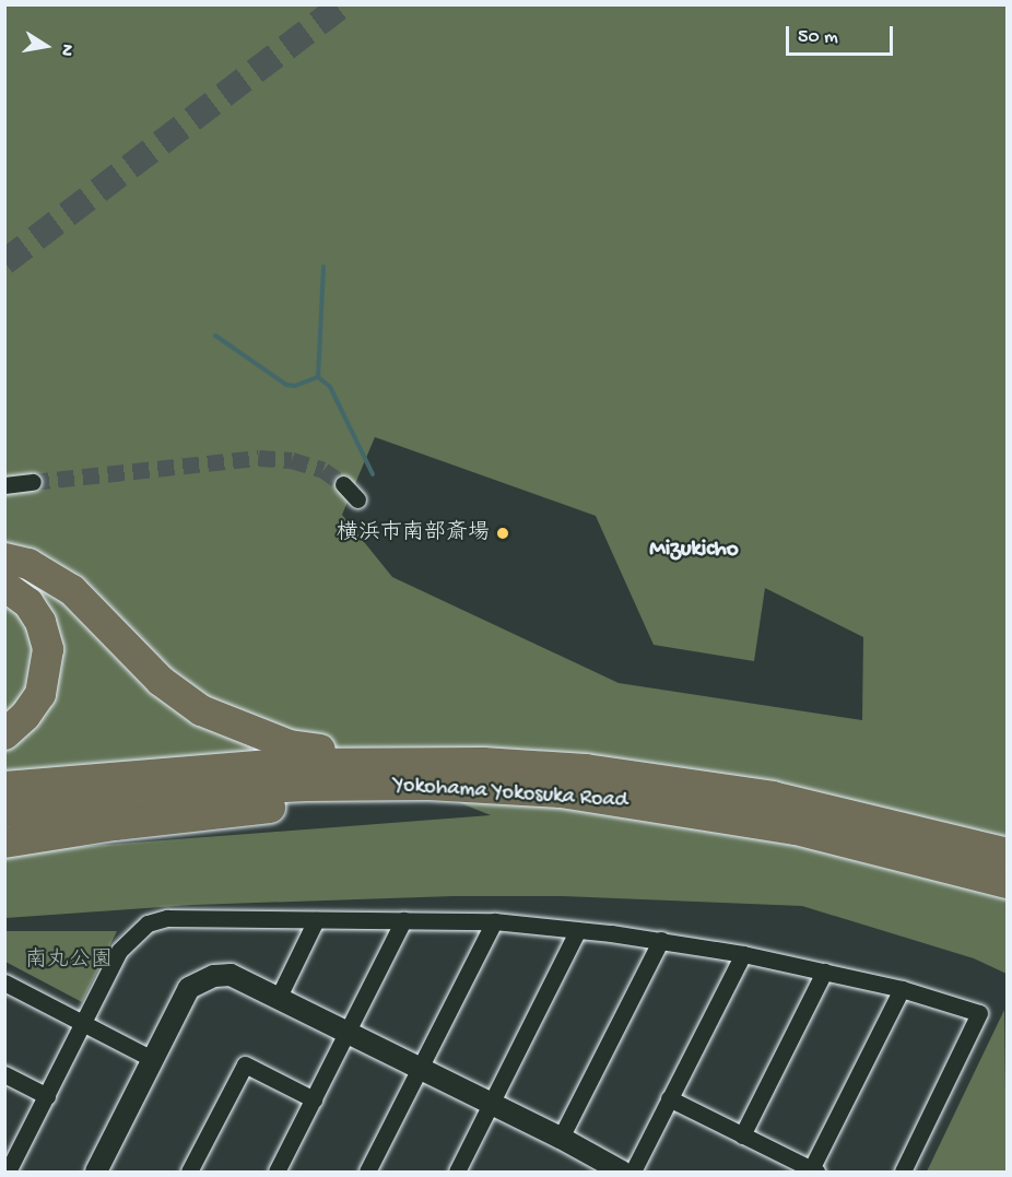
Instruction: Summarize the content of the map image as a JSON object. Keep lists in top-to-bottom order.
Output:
{
  "streets": {
    "highway": ["Yokohama Yokosuka Road"]
  },
  "districts": ["Mizukicho"],
  "parks": ["南丸公園"],
  "places": ["横浜市南部斎場"],
  "scale_bar": "50 m",
  "north": "right"
}
